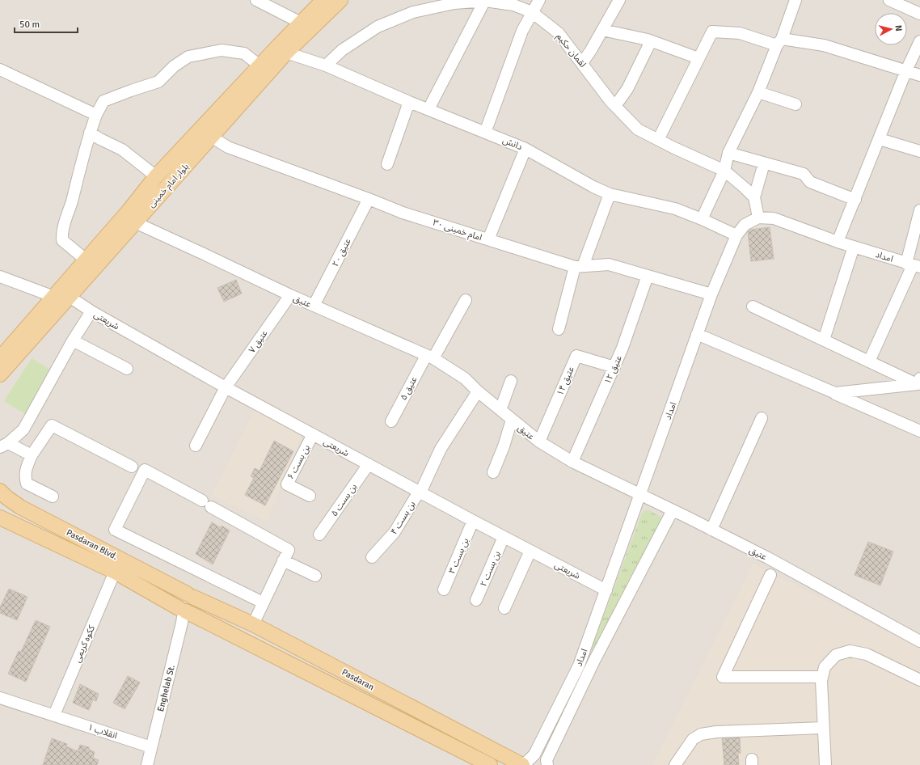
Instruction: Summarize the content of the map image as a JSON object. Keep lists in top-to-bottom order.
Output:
{
  "streets": {
    "main road": ["بلوار امام خمینی", "Pasdaran Blvd.", "Pasdaran"],
    "street": [
      "لقمان حکیم",
      "دانش",
      "امام خمینی ۳۰",
      "عتیق ۲۰",
      "امداد",
      "عتیق",
      "شریعتی",
      "عتیق ۷",
      "عتیق ۱۲",
      "عتیق ۱۴",
      "عتیق ۵",
      "بن بست ۶",
      "بن بست ۵",
      "بن بست ۴",
      "بن بست ۳",
      "بن بست ۲",
      "ککوه کریمی",
      "Enghelab St.",
      "انقلاب ۱"
    ]
  },
  "crossings": [
    ["لقمان حکیم", "دانش"],
    ["دانش", "بلوار امام خمینی"],
    ["دانش", "امداد"],
    ["بلوار امام خمینی", "امام خمینی ۳۰"],
    ["بلوار امام خمینی", "عتیق"],
    ["بلوار امام خمینی", "شریعتی"],
    ["امام خمینی ۳۰", "عتیق ۲۰"],
    ["امام خمینی ۳۰", "امداد"],
    ["امام خمینی ۳۰", "عتیق ۱۲"],
    ["عتیق ۲۰", "عتیق"],
    ["امداد", "عتیق"],
    ["امداد", "شریعتی"],
    ["امداد", "Pasdaran"],
    ["عتیق", "عتیق ۷"],
    ["عتیق", "عتیق ۱۲"],
    ["عتیق", "عتیق ۱۴"],
    ["عتیق", "عتیق ۵"],
    ["عتیق", "بن بست ۴"],
    ["شریعتی", "عتیق ۷"],
    ["شریعتی", "بن بست ۶"],
    ["شریعتی", "بن بست ۵"],
    ["شریعتی", "بن بست ۴"],
    ["شریعتی", "بن بست ۳"],
    ["شریعتی", "بن بست ۲"],
    ["عتیق ۱۲", "عتیق ۱۴"],
    ["Pasdaran Blvd.", "ککوه کریمی"],
    ["Pasdaran Blvd.", "Pasdaran"],
    ["Pasdaran Blvd.", "Enghelab St."],
    ["ککوه کریمی", "انقلاب ۱"],
    ["Pasdaran", "Enghelab St."],
    ["Enghelab St.", "انقلاب ۱"]
  ],
  "scale_bar": "50 m",
  "north": "right"
}
